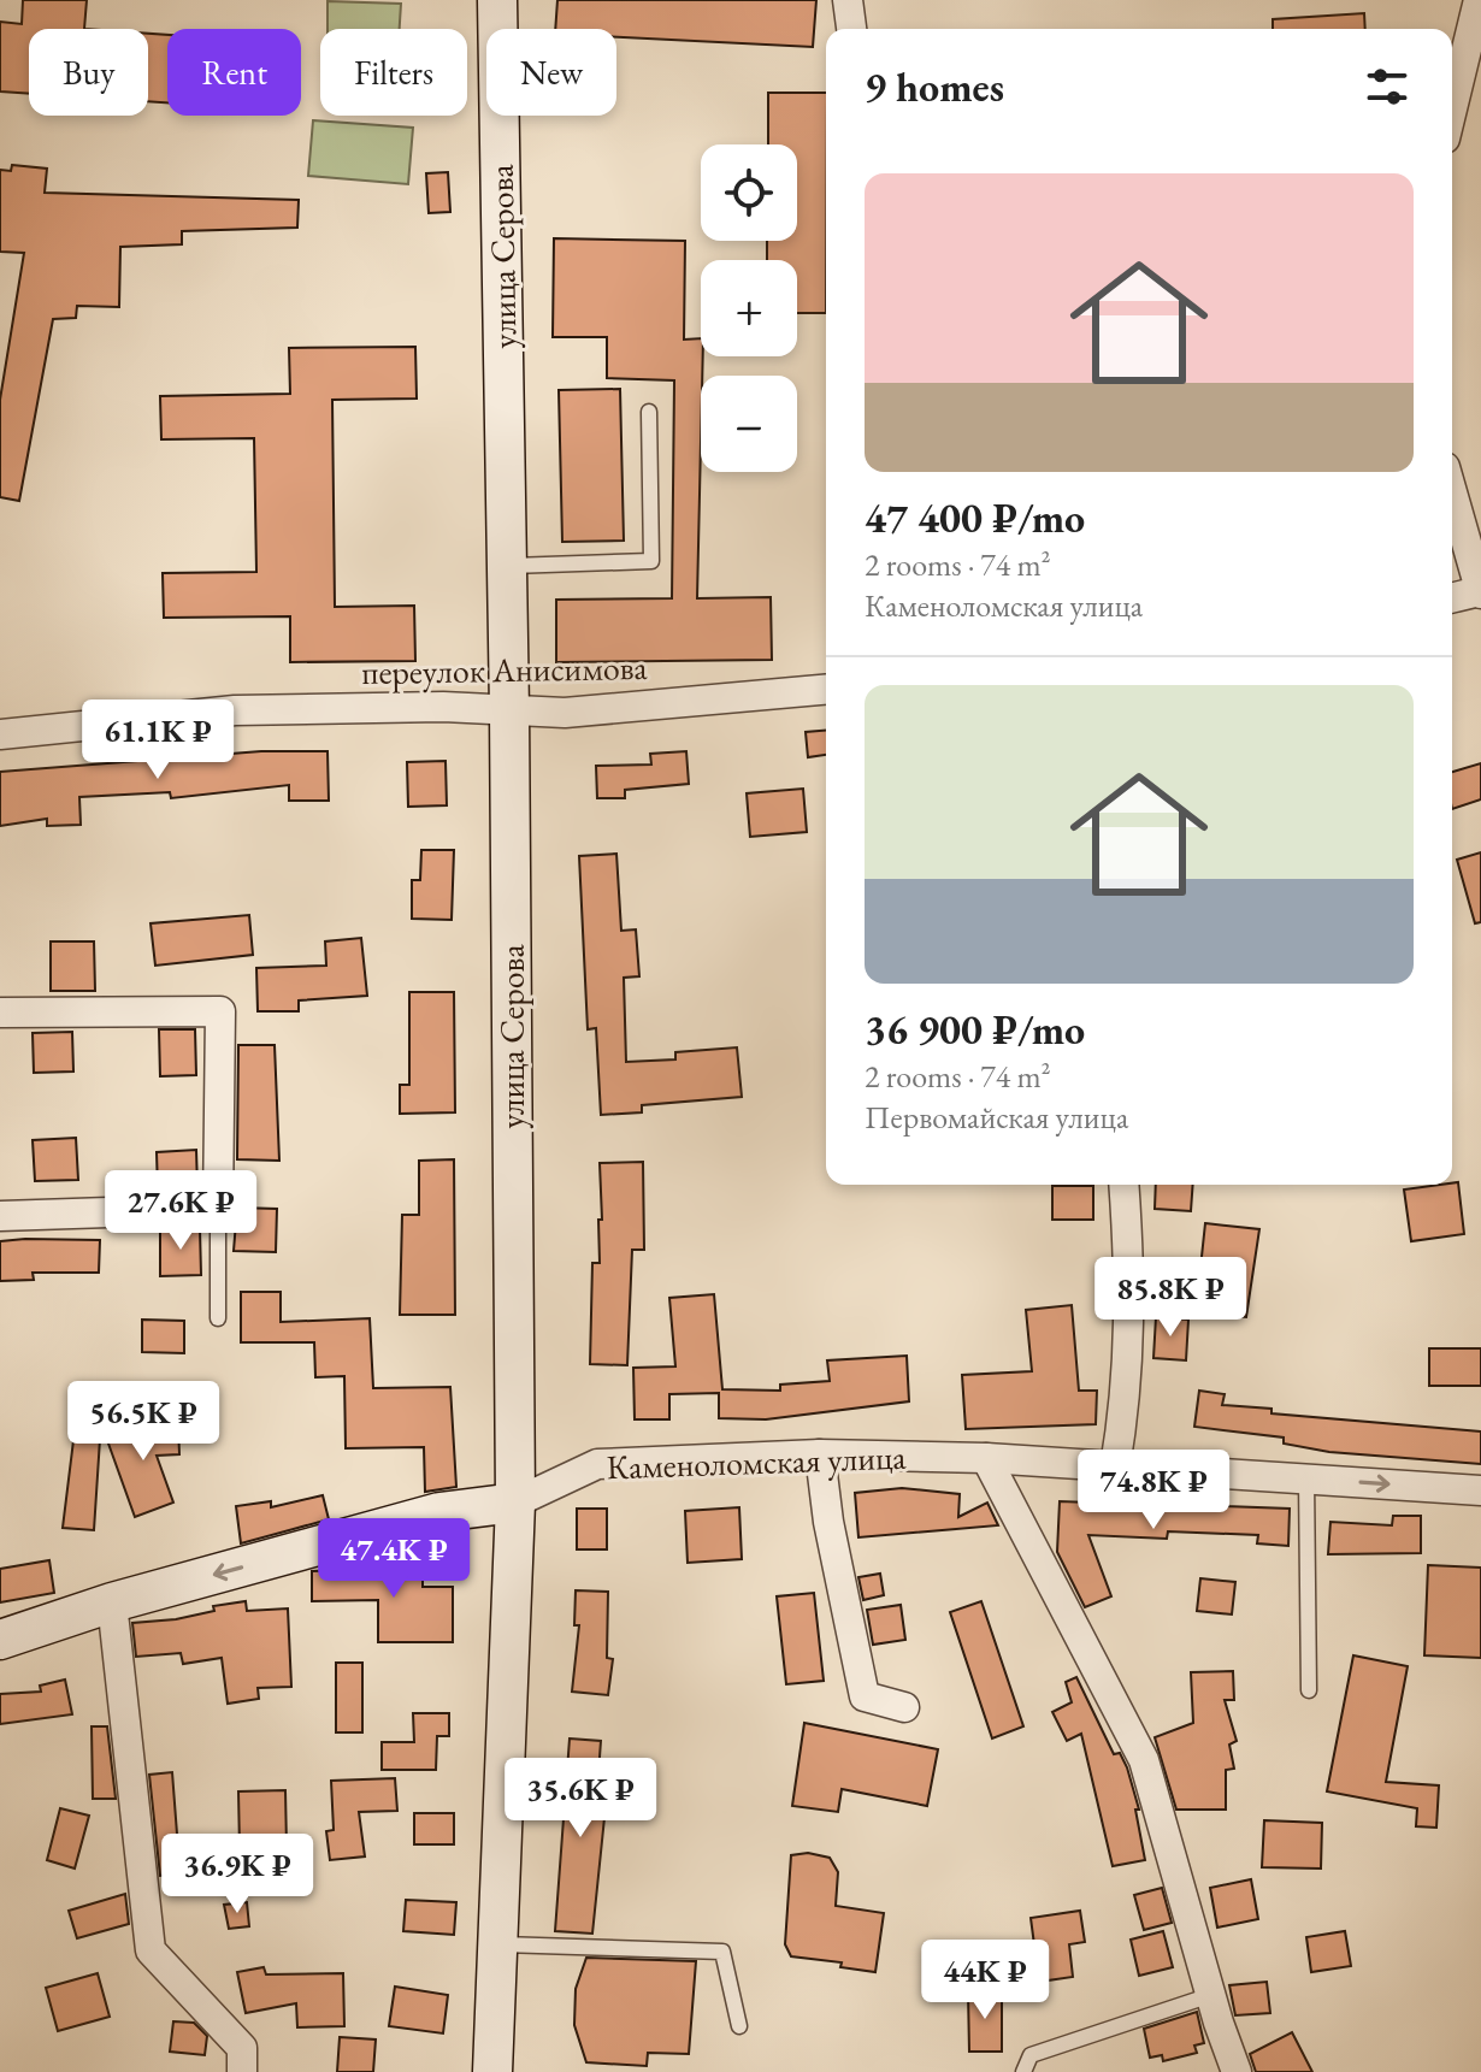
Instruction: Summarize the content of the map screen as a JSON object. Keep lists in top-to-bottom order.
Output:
{
  "streets": {
    "main road": ["улица Серова", "Каменоломская улица"],
    "street": ["переулок Анисимова"]
  },
  "crossings": [
    ["улица Серова", "переулок Анисимова"],
    ["улица Серова", "Каменоломская улица"]
  ],
  "page": {
    "chip": [
      "Buy",
      "Rent",
      "Filters",
      "New"
    ],
    "heading": "9 homes",
    "map_buttons": ["+", "−"],
    "list": [
      {
        "name": "47 400 ₽/mo",
        "note": "2 rooms · 74 m² · Каменоломская улица"
      },
      {
        "name": "36 900 ₽/mo",
        "note": "2 rooms · 74 m² · Первомайская улица"
      }
    ],
    "price": [
      "61.1K ₽",
      "27.6K ₽",
      "85.8K ₽",
      "56.5K ₽",
      "74.8K ₽",
      "47.4K ₽",
      "35.6K ₽",
      "36.9K ₽",
      "44K ₽"
    ]
  }
}
